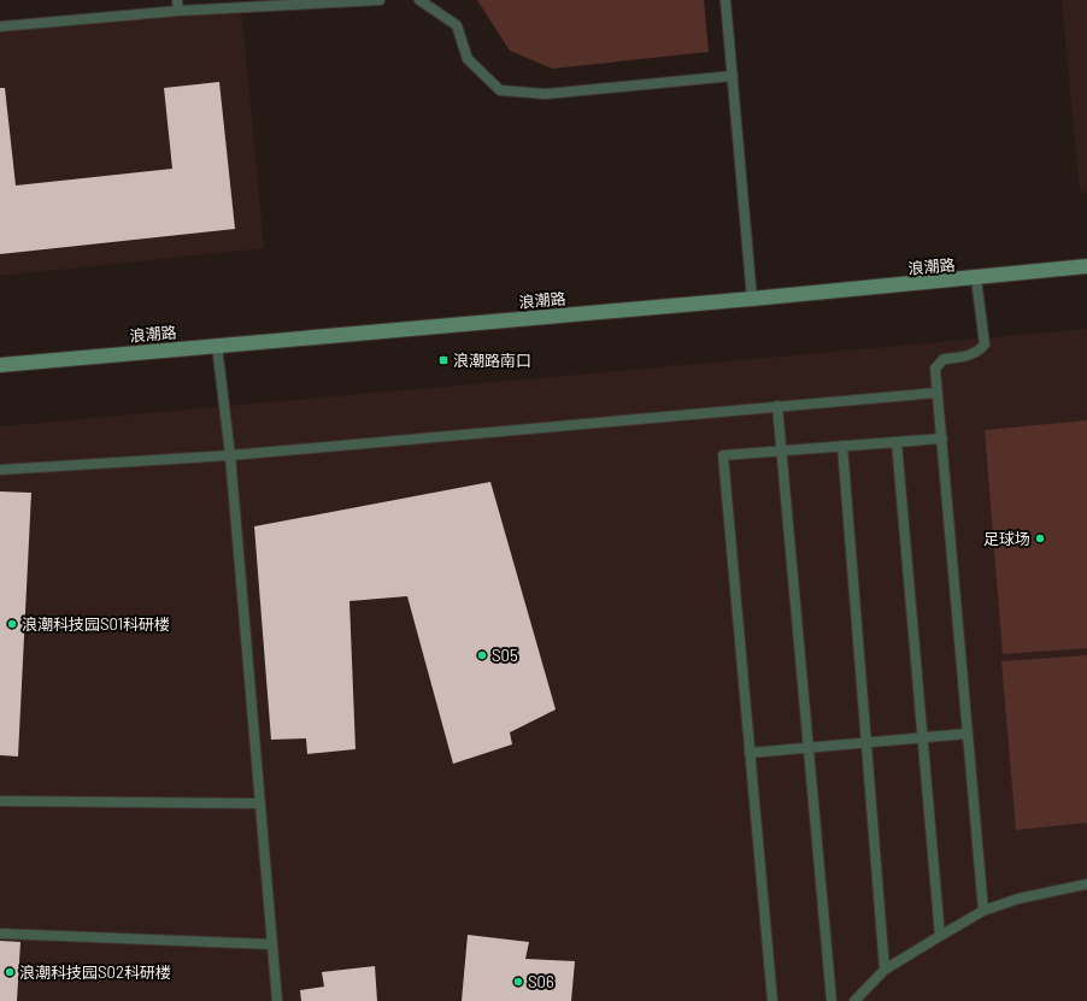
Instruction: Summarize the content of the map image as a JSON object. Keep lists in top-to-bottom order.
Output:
{
  "streets": {
    "main road": ["浪潮路"]
  },
  "places": {
    "transit": ["浪潮路南口"],
    "other": [
      "足球场",
      "浪潮科技园S01科研楼",
      "S05",
      "浪潮科技园S02科研楼",
      "S06"
    ]
  }
}
